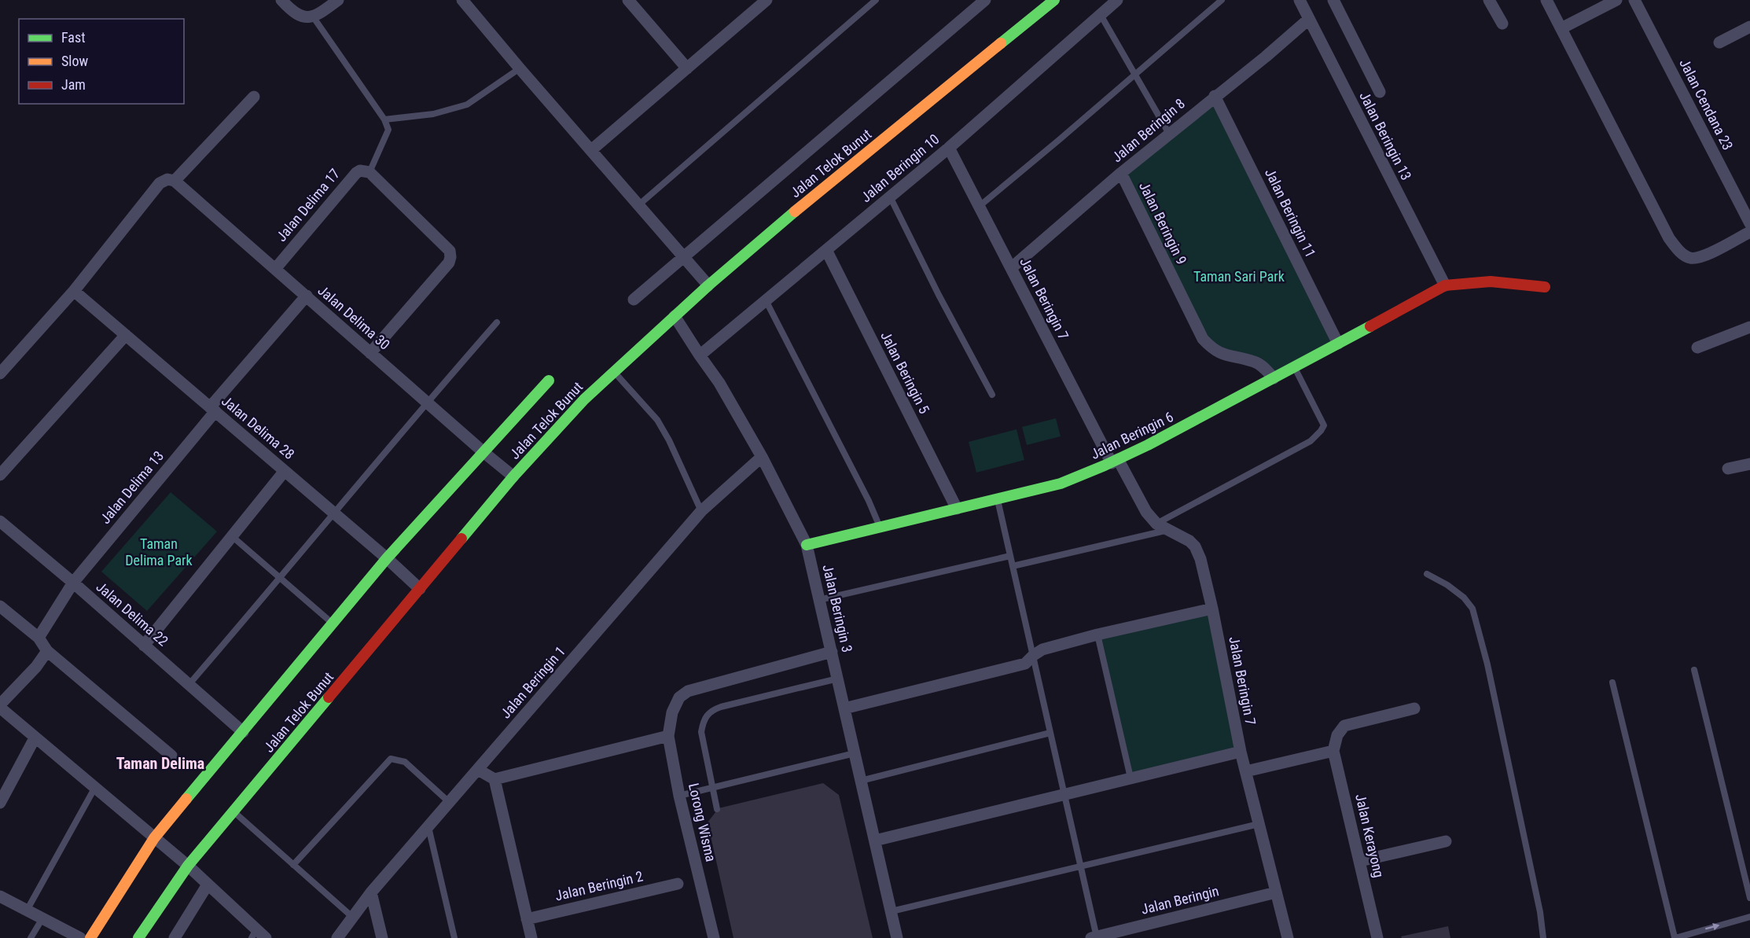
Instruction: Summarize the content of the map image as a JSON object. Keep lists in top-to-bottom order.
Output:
{
  "streets": {
    "street": [
      "Jalan Cendana 23",
      "Jalan Beringin 8",
      "Jalan Beringin 13",
      "Jalan Telok Bunut",
      "Jalan Beringin 10",
      "Jalan Delima 17",
      "Jalan Beringin 11",
      "Jalan Beringin 9",
      "Jalan Beringin 7",
      "Jalan Delima 30",
      "Jalan Beringin 5",
      "Jalan Delima 28",
      "Jalan Beringin 6",
      "Jalan Delima 13",
      "Jalan Beringin 3",
      "Jalan Delima 22",
      "Jalan Beringin 1",
      "Lorong Wisma",
      "Jalan Kerayong",
      "Jalan Beringin 2",
      "Jalan Beringin"
    ]
  },
  "crossings": [
    ["Jalan Beringin 8", "Jalan Beringin 13"],
    ["Jalan Beringin 8", "Jalan Beringin 11"],
    ["Jalan Beringin 8", "Jalan Beringin 9"],
    ["Jalan Beringin 8", "Jalan Beringin 7"],
    ["Jalan Beringin 13", "Jalan Beringin 6"],
    ["Jalan Telok Bunut", "Jalan Delima 30"],
    ["Jalan Telok Bunut", "Jalan Delima 28"],
    ["Jalan Telok Bunut", "Jalan Beringin 3"],
    ["Jalan Beringin 10", "Jalan Beringin 7"],
    ["Jalan Beringin 10", "Jalan Beringin 5"],
    ["Jalan Beringin 10", "Jalan Beringin 3"],
    ["Jalan Delima 17", "Jalan Delima 30"],
    ["Jalan Beringin 11", "Jalan Beringin 6"],
    ["Jalan Beringin 9", "Jalan Beringin 6"],
    ["Jalan Beringin 7", "Jalan Beringin 6"],
    ["Jalan Beringin 7", "Jalan Beringin"],
    ["Jalan Delima 30", "Jalan Delima 13"],
    ["Jalan Beringin 5", "Jalan Beringin 6"],
    ["Jalan Delima 28", "Jalan Delima 13"],
    ["Jalan Beringin 6", "Jalan Beringin 3"],
    ["Jalan Delima 13", "Jalan Delima 22"],
    ["Jalan Beringin 3", "Jalan Beringin 1"],
    ["Jalan Beringin 3", "Lorong Wisma"]
  ],
  "districts": ["Taman Delima"],
  "parks": ["Taman Sari Park", "Taman Delima Park"],
  "legend": ["Fast", "Slow", "Jam"]
}
